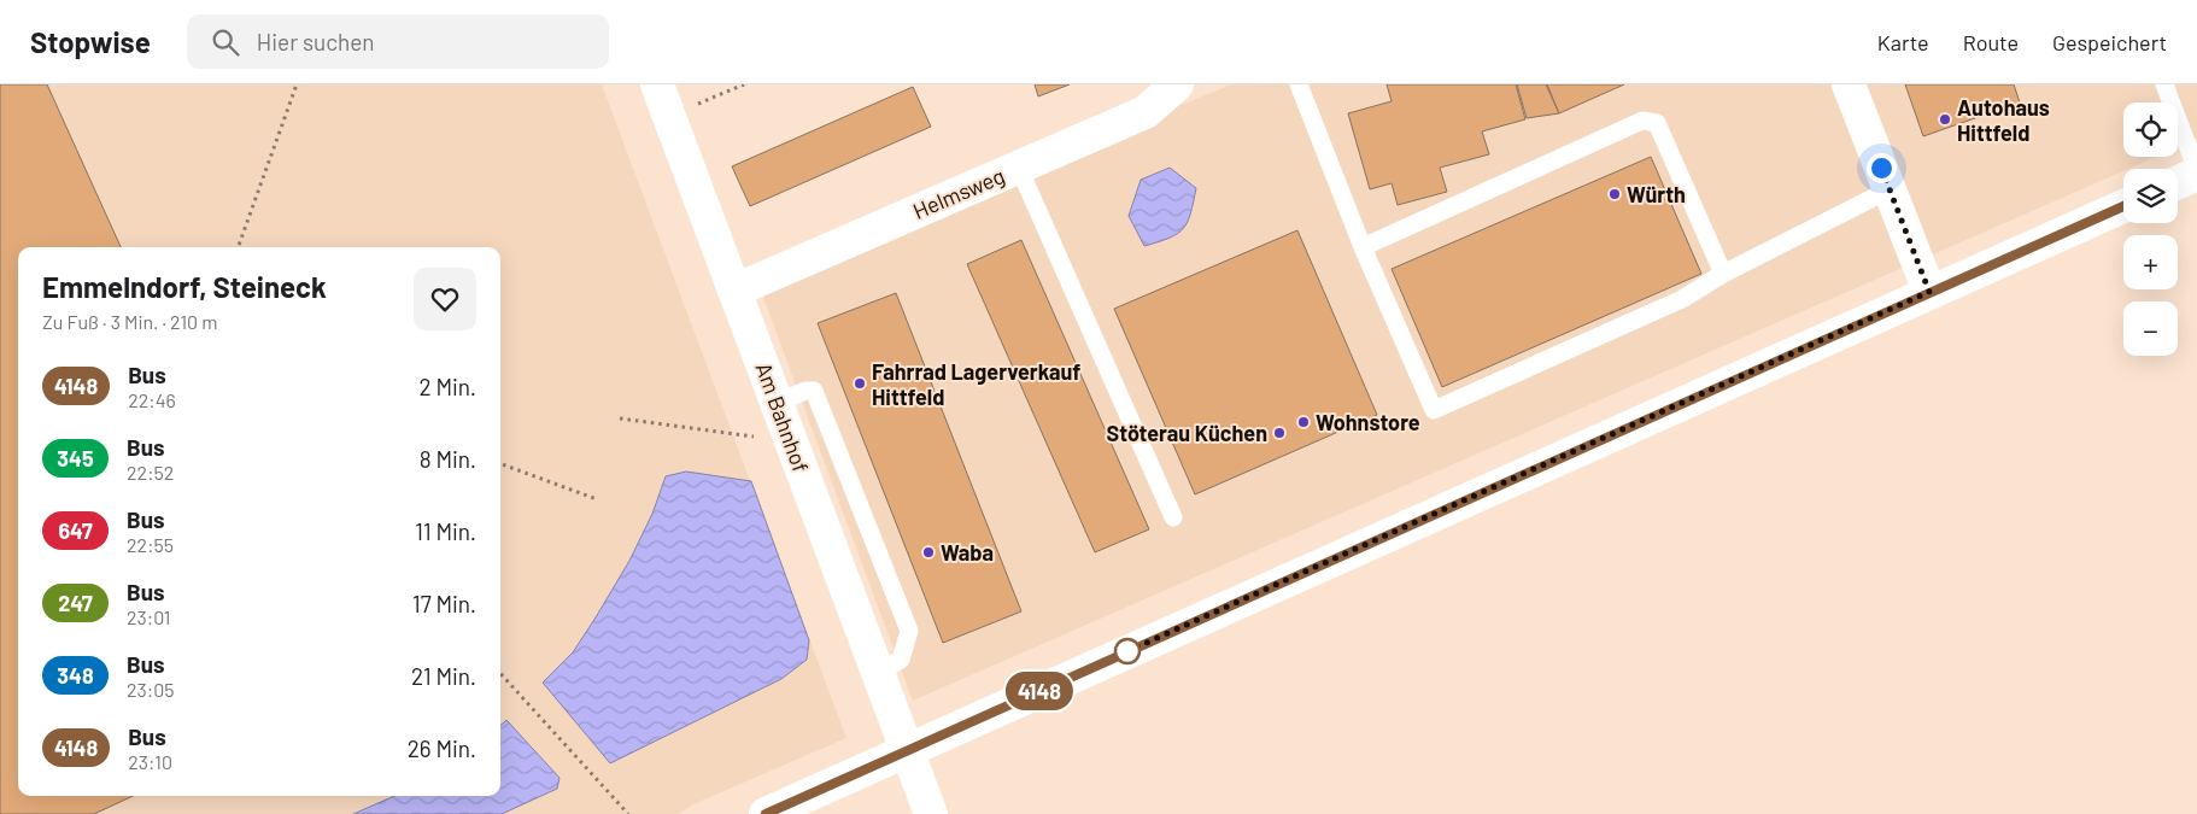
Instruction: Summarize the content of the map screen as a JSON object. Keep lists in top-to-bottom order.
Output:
{
  "streets": {
    "main road": ["Helmsweg", "Am Bahnhof"]
  },
  "crossings": [
    ["Helmsweg", "Am Bahnhof"]
  ],
  "places": [
    "Autohaus Hittfeld",
    "Würth",
    "Fahrrad Lagerverkauf Hittfeld",
    "Wohnstore",
    "Stöterau Küchen",
    "Waba"
  ],
  "lines": ["bus line 4148"],
  "page": {
    "header": "Stopwise",
    "search": "Hier suchen",
    "nav": ["Karte", "Route", "Gespeichert"],
    "on_map": "4148",
    "map_buttons": ["+", "−"],
    "heading": ["Emmelndorf, Steineck", "Zu Fuß · 3 Min. · 210 m"],
    "list": [
      {
        "mark": "4148",
        "name": "Bus",
        "note": "22:46",
        "value": "2 Min."
      },
      {
        "mark": "345",
        "name": "Bus",
        "note": "22:52",
        "value": "8 Min."
      },
      {
        "mark": "647",
        "name": "Bus",
        "note": "22:55",
        "value": "11 Min."
      },
      {
        "mark": "247",
        "name": "Bus",
        "note": "23:01",
        "value": "17 Min."
      },
      {
        "mark": "348",
        "name": "Bus",
        "note": "23:05",
        "value": "21 Min."
      },
      {
        "mark": "4148",
        "name": "Bus",
        "note": "23:10",
        "value": "26 Min."
      }
    ]
  }
}
